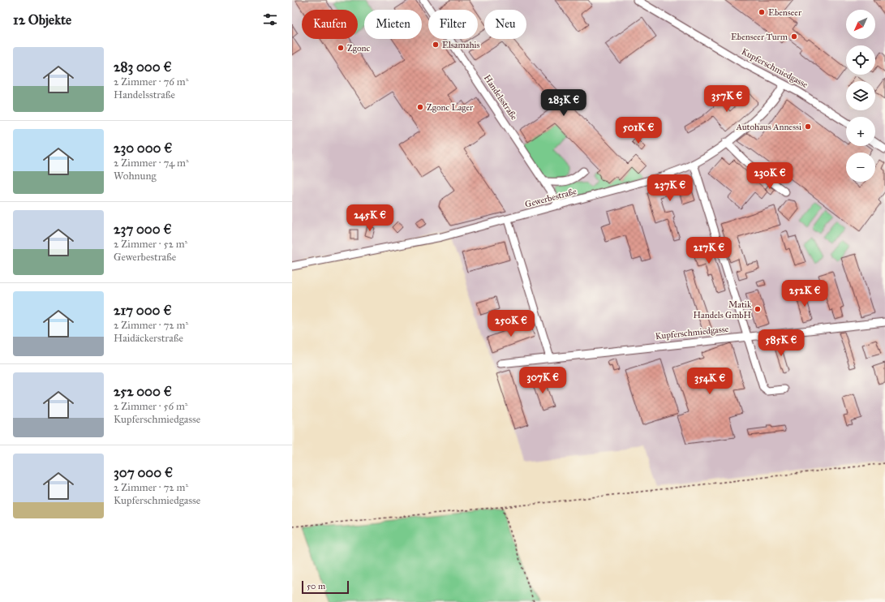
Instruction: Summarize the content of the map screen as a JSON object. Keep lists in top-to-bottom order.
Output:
{
  "streets": {
    "street": ["Kupferschmiedgasse", "Handelsstraße", "Gewerbestraße"]
  },
  "crossings": [
    ["Kupferschmiedgasse", "Gewerbestraße"],
    ["Handelsstraße", "Gewerbestraße"]
  ],
  "places": [
    "Ebenseer",
    "Ebenseer Turm",
    "Elsamahis",
    "Zgonc",
    "Zgonc Lager",
    "Autohaus Annessi",
    "Matik Handels GmbH"
  ],
  "scale_bar": "50 m",
  "north": "bottom left",
  "page": {
    "heading": "12 Objekte",
    "map_buttons": ["+", "−"],
    "chip": [
      "Kaufen",
      "Mieten",
      "Filter",
      "Neu"
    ],
    "list": [
      {
        "name": "283 000 €",
        "note": "2 Zimmer · 76 m² · Handelsstraße"
      },
      {
        "name": "230 000 €",
        "note": "2 Zimmer · 74 m² · Wohnung"
      },
      {
        "name": "237 000 €",
        "note": "2 Zimmer · 52 m² · Gewerbestraße"
      },
      {
        "name": "217 000 €",
        "note": "2 Zimmer · 72 m² · Haidäckerstraße"
      },
      {
        "name": "252 000 €",
        "note": "2 Zimmer · 56 m² · Kupferschmiedgasse"
      },
      {
        "name": "307 000 €",
        "note": "2 Zimmer · 72 m² · Kupferschmiedgasse"
      }
    ],
    "price": [
      "357K €",
      "283K €",
      "501K €",
      "230K €",
      "237K €",
      "245K €",
      "217K €",
      "252K €",
      "250K €",
      "585K €",
      "307K €",
      "354K €"
    ],
    "scale": "50 m"
  }
}
